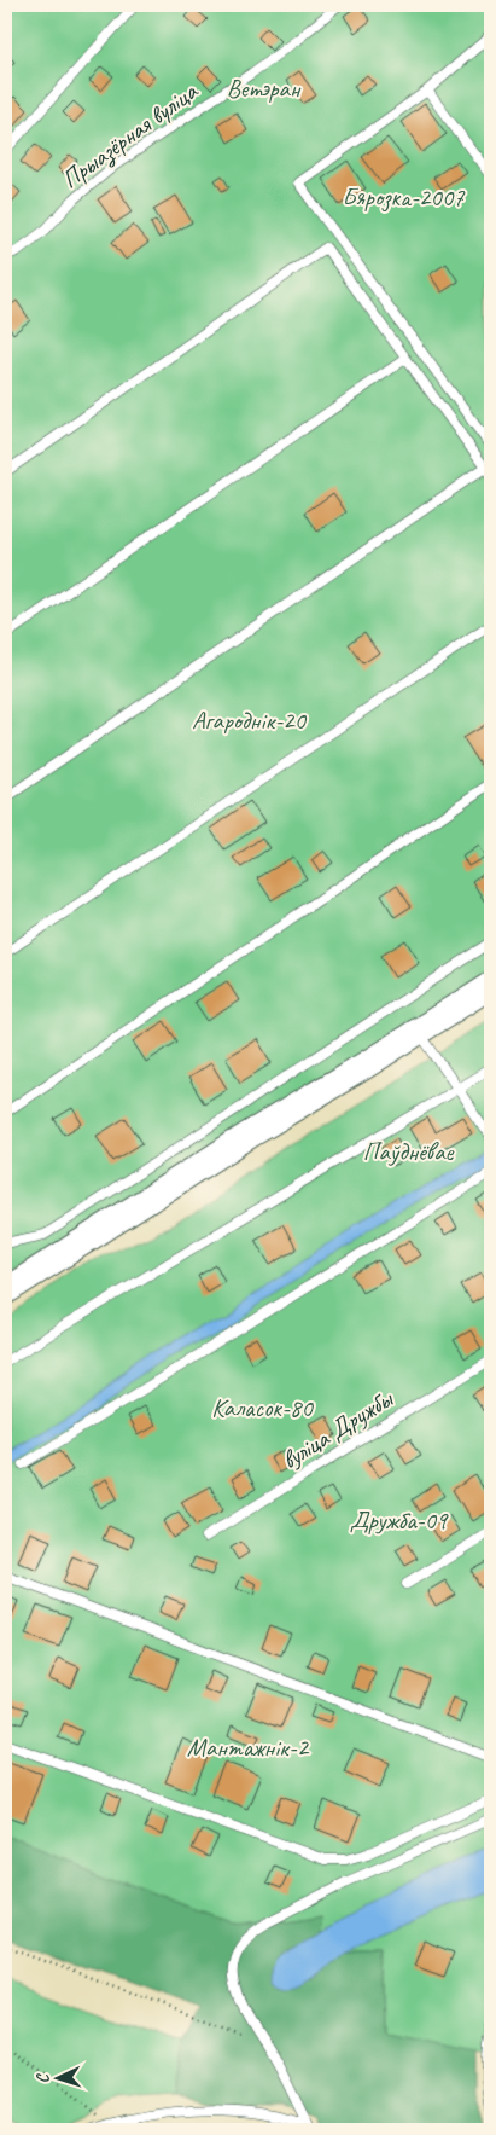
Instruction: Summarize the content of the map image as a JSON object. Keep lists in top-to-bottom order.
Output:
{
  "streets": {
    "lane": ["Прыазёрная вуліца", "вуліца Дружбы"]
  },
  "parks": [
    "Ветэран",
    "Бярозка-2007",
    "Агароднік-20",
    "Паўднёвае",
    "Каласок-80",
    "Дружба-09",
    "Мантажнік-2"
  ],
  "north": "left"
}
